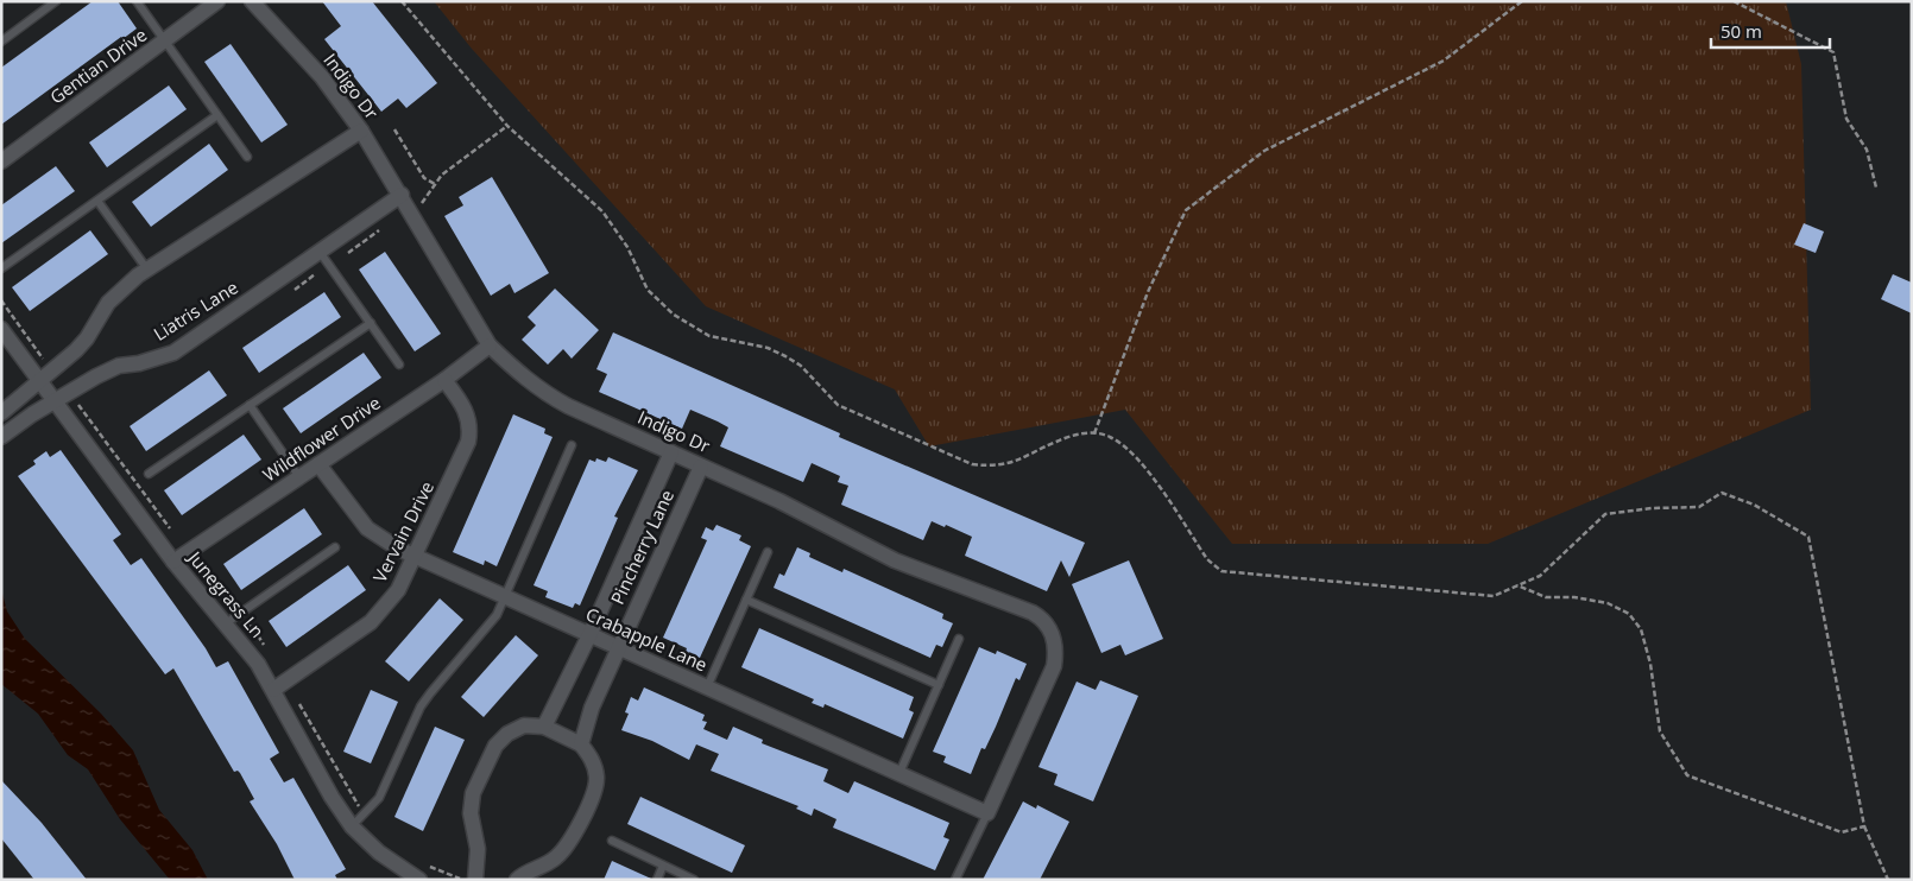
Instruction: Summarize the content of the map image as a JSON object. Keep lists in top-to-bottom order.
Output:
{
  "streets": {
    "street": [
      "Gentian Drive",
      "Indigo Dr",
      "Liatris Lane",
      "Wildflower Drive",
      "Vervain Drive",
      "Pincherry Lane",
      "Junegrass Ln",
      "Crabapple Lane"
    ]
  },
  "crossings": [
    ["Indigo Dr", "Liatris Lane"],
    ["Indigo Dr", "Wildflower Drive"],
    ["Indigo Dr", "Pincherry Lane"],
    ["Indigo Dr", "Crabapple Lane"],
    ["Liatris Lane", "Junegrass Ln"],
    ["Wildflower Drive", "Vervain Drive"],
    ["Wildflower Drive", "Junegrass Ln"],
    ["Wildflower Drive", "Crabapple Lane"],
    ["Vervain Drive", "Junegrass Ln"],
    ["Vervain Drive", "Crabapple Lane"],
    ["Pincherry Lane", "Crabapple Lane"]
  ],
  "scale_bar": "50 m"
}
